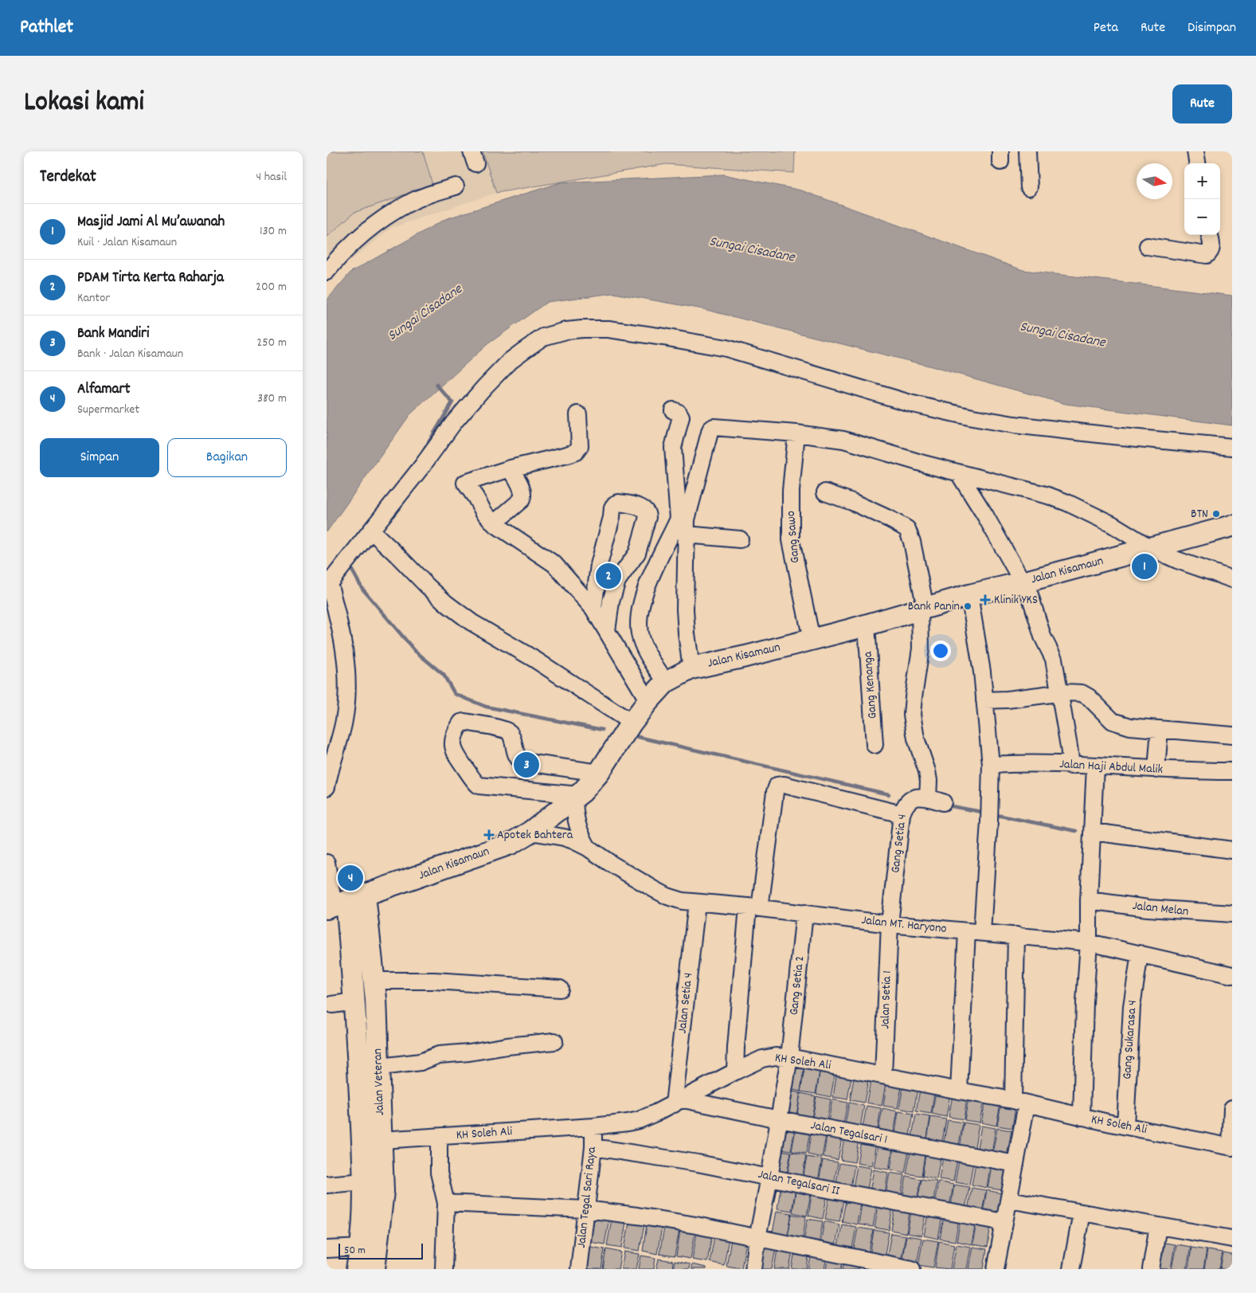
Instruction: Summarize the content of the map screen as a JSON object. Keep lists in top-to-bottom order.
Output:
{
  "streets": {
    "main road": ["Jalan Kisamaun", "Jalan Veteran"],
    "street": [
      "Gang Sawo",
      "Gang Kenanga",
      "Jalan Haji Abdul Malik",
      "Gang Setia 4",
      "Jalan Melan",
      "Jalan MT. Haryono",
      "Gang Setia 2",
      "Jalan Setia 1",
      "Jalan Setia 4",
      "Gang Sukarasa 4",
      "KH Soleh Ali",
      "Jalan Tegalsari 1",
      "Jalan Tegalsari II",
      "Jalan Tegal Sari Raya"
    ]
  },
  "crossings": [
    ["Gang Sawo", "Jalan Kisamaun"],
    ["Jalan Kisamaun", "Gang Kenanga"],
    ["Jalan Kisamaun", "Gang Setia 4"],
    ["Jalan Kisamaun", "Jalan MT. Haryono"],
    ["Jalan Kisamaun", "Jalan Veteran"],
    ["Gang Setia 4", "Jalan MT. Haryono"],
    ["Gang Setia 4", "Jalan Setia 1"],
    ["Jalan MT. Haryono", "Gang Setia 2"],
    ["Jalan MT. Haryono", "Jalan Setia 1"],
    ["Jalan MT. Haryono", "Jalan Setia 4"],
    ["Jalan MT. Haryono", "Gang Sukarasa 4"],
    ["Gang Setia 2", "KH Soleh Ali"],
    ["Gang Setia 2", "Jalan Tegalsari 1"],
    ["Gang Setia 2", "Jalan Tegalsari II"],
    ["Jalan Setia 1", "KH Soleh Ali"],
    ["Jalan Setia 4", "KH Soleh Ali"],
    ["Jalan Setia 4", "Jalan Tegalsari 1"],
    ["Gang Sukarasa 4", "KH Soleh Ali"],
    ["KH Soleh Ali", "Jalan Veteran"],
    ["KH Soleh Ali", "Jalan Tegalsari 1"],
    ["KH Soleh Ali", "Jalan Tegal Sari Raya"],
    ["Jalan Tegalsari II", "Jalan Tegal Sari Raya"]
  ],
  "water": ["Sungai Cisadane"],
  "places": {
    "other": ["BTN", "Bank Panin"],
    "health": ["Klinik YKS", "Apotek Bahtera"]
  },
  "scale_bar": "50 m",
  "north": "right",
  "page": {
    "header": "Pathlet",
    "nav": ["Peta", "Rute", "Disimpan"],
    "title": "Lokasi kami",
    "buttons": [
      "Rute",
      ["Simpan", "Bagikan"]
    ],
    "heading": ["Terdekat", "4 hasil"],
    "map_buttons": ["+", "−"],
    "list": [
      {
        "mark": "1",
        "name": "Masjid Jami Al Mu’awanah",
        "note": "Kuil · Jalan Kisamaun",
        "value": "130 m"
      },
      {
        "mark": "2",
        "name": "PDAM Tirta Kerta Raharja",
        "note": "Kantor",
        "value": "200 m"
      },
      {
        "mark": "3",
        "name": "Bank Mandiri",
        "note": "Bank · Jalan Kisamaun",
        "value": "250 m"
      },
      {
        "mark": "4",
        "name": "Alfamart",
        "note": "Supermarket",
        "value": "380 m"
      }
    ],
    "pins": [
      "1",
      "2",
      "3",
      "4"
    ],
    "scale": "50 m"
  }
}
